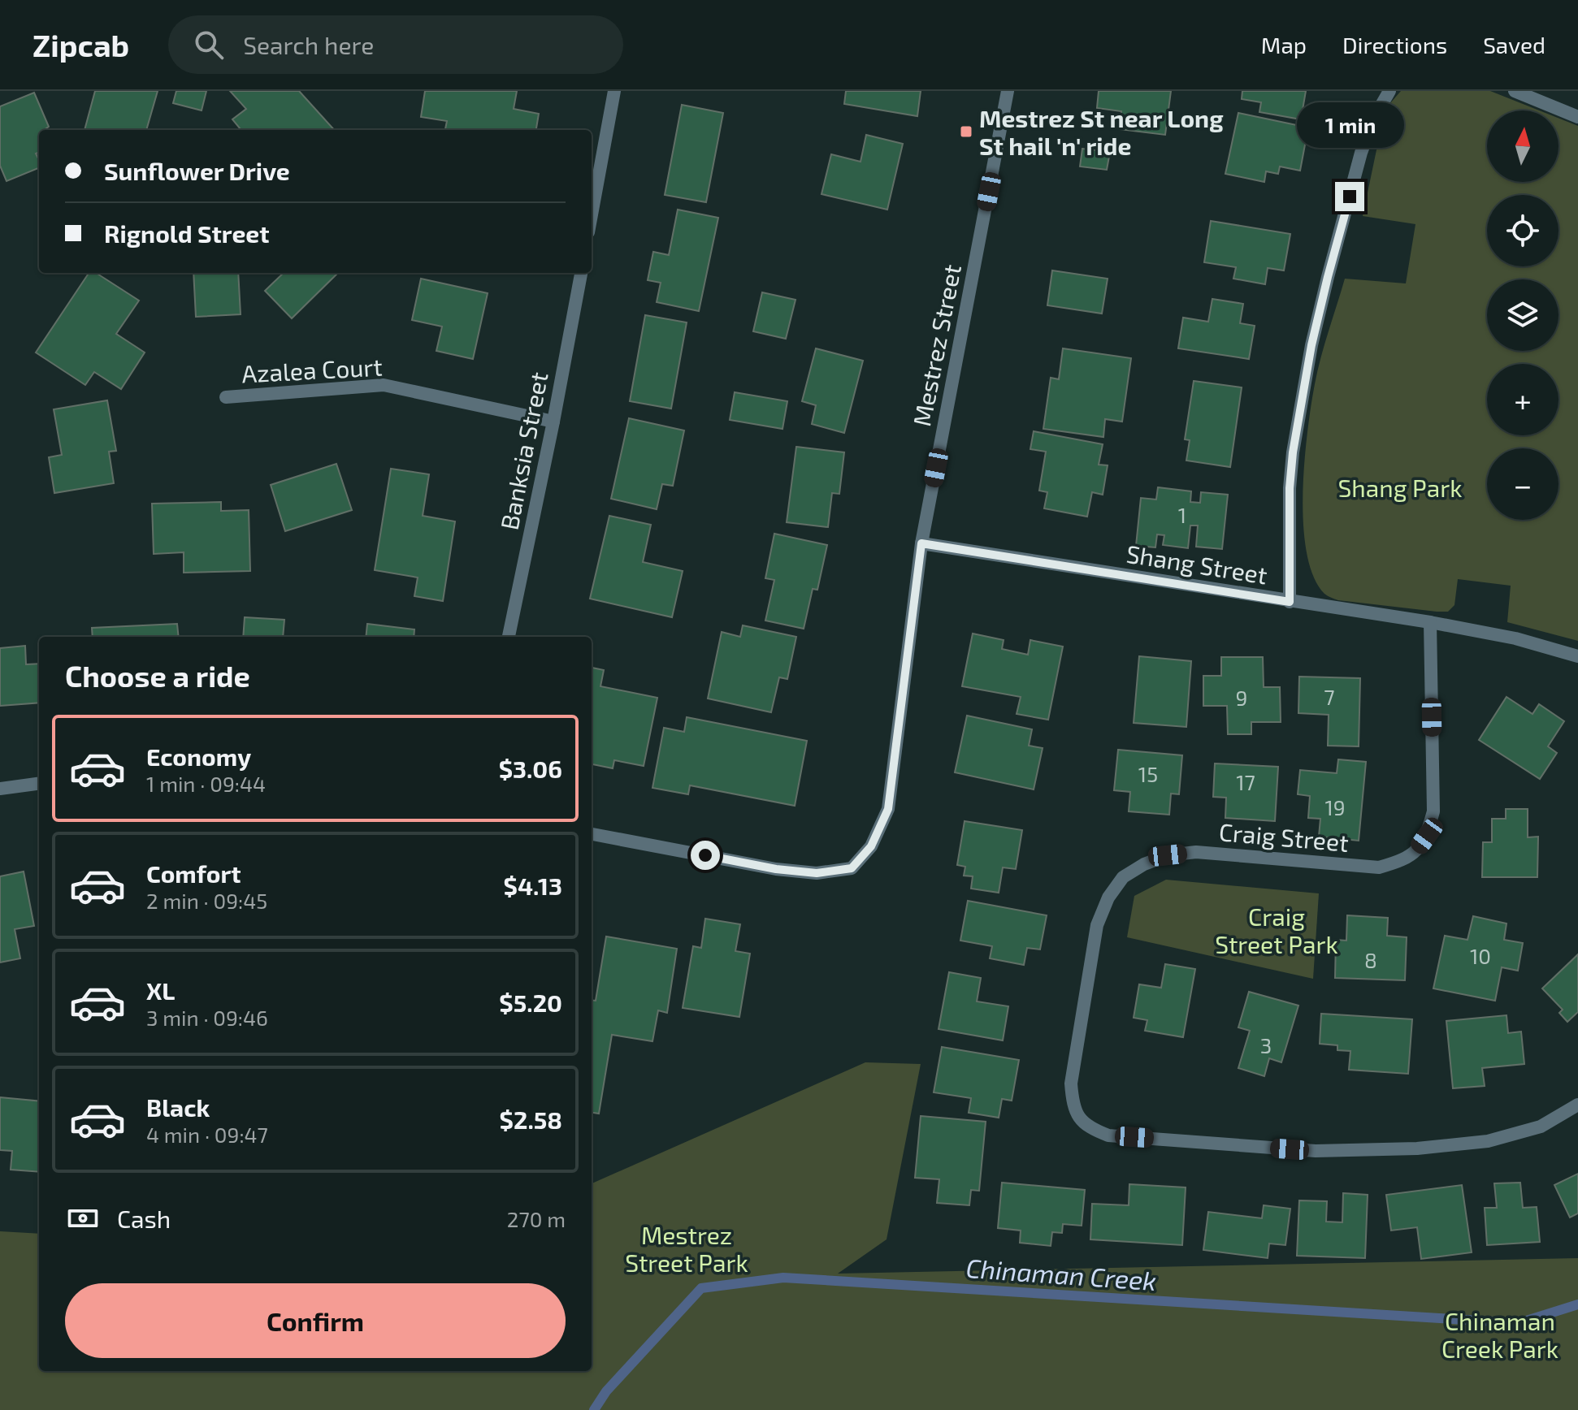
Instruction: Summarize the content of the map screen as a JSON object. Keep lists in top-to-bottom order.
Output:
{
  "streets": {
    "street": [
      "Mestrez Street",
      "Azalea Court",
      "Banksia Street",
      "Shang Street",
      "Craig Street"
    ]
  },
  "crossings": [
    ["Mestrez Street", "Shang Street"],
    ["Azalea Court", "Banksia Street"],
    ["Shang Street", "Craig Street"]
  ],
  "water": ["Chinaman Creek"],
  "parks": [
    "Shang Park",
    "Craig Street Park",
    "Mestrez Street Park",
    "Chinaman Creek Park"
  ],
  "places": {
    "transit": ["Mestrez St near Long St hail 'n' ride"]
  },
  "house_numbers": [
    "1",
    "7",
    "9",
    "15",
    "17",
    "19",
    "10",
    "8",
    "3"
  ],
  "north": "top",
  "page": {
    "header": "Zipcab",
    "search": "Search here",
    "nav": ["Map", "Directions", "Saved"],
    "bubble": "1 min",
    "map_buttons": ["+", "−"],
    "banner": ["Sunflower Drive", "Rignold Street"],
    "heading": "Choose a ride",
    "list": [
      {
        "name": "Economy",
        "note": "1 min · 09:44",
        "value": "$3.06"
      },
      {
        "name": "Comfort",
        "note": "2 min · 09:45",
        "value": "$4.13"
      },
      {
        "name": "XL",
        "note": "3 min · 09:46",
        "value": "$5.20"
      },
      {
        "name": "Black",
        "note": "4 min · 09:47",
        "value": "$2.58"
      }
    ],
    "pay": ["Cash", "270 m"],
    "buttons": "Confirm"
  }
}
